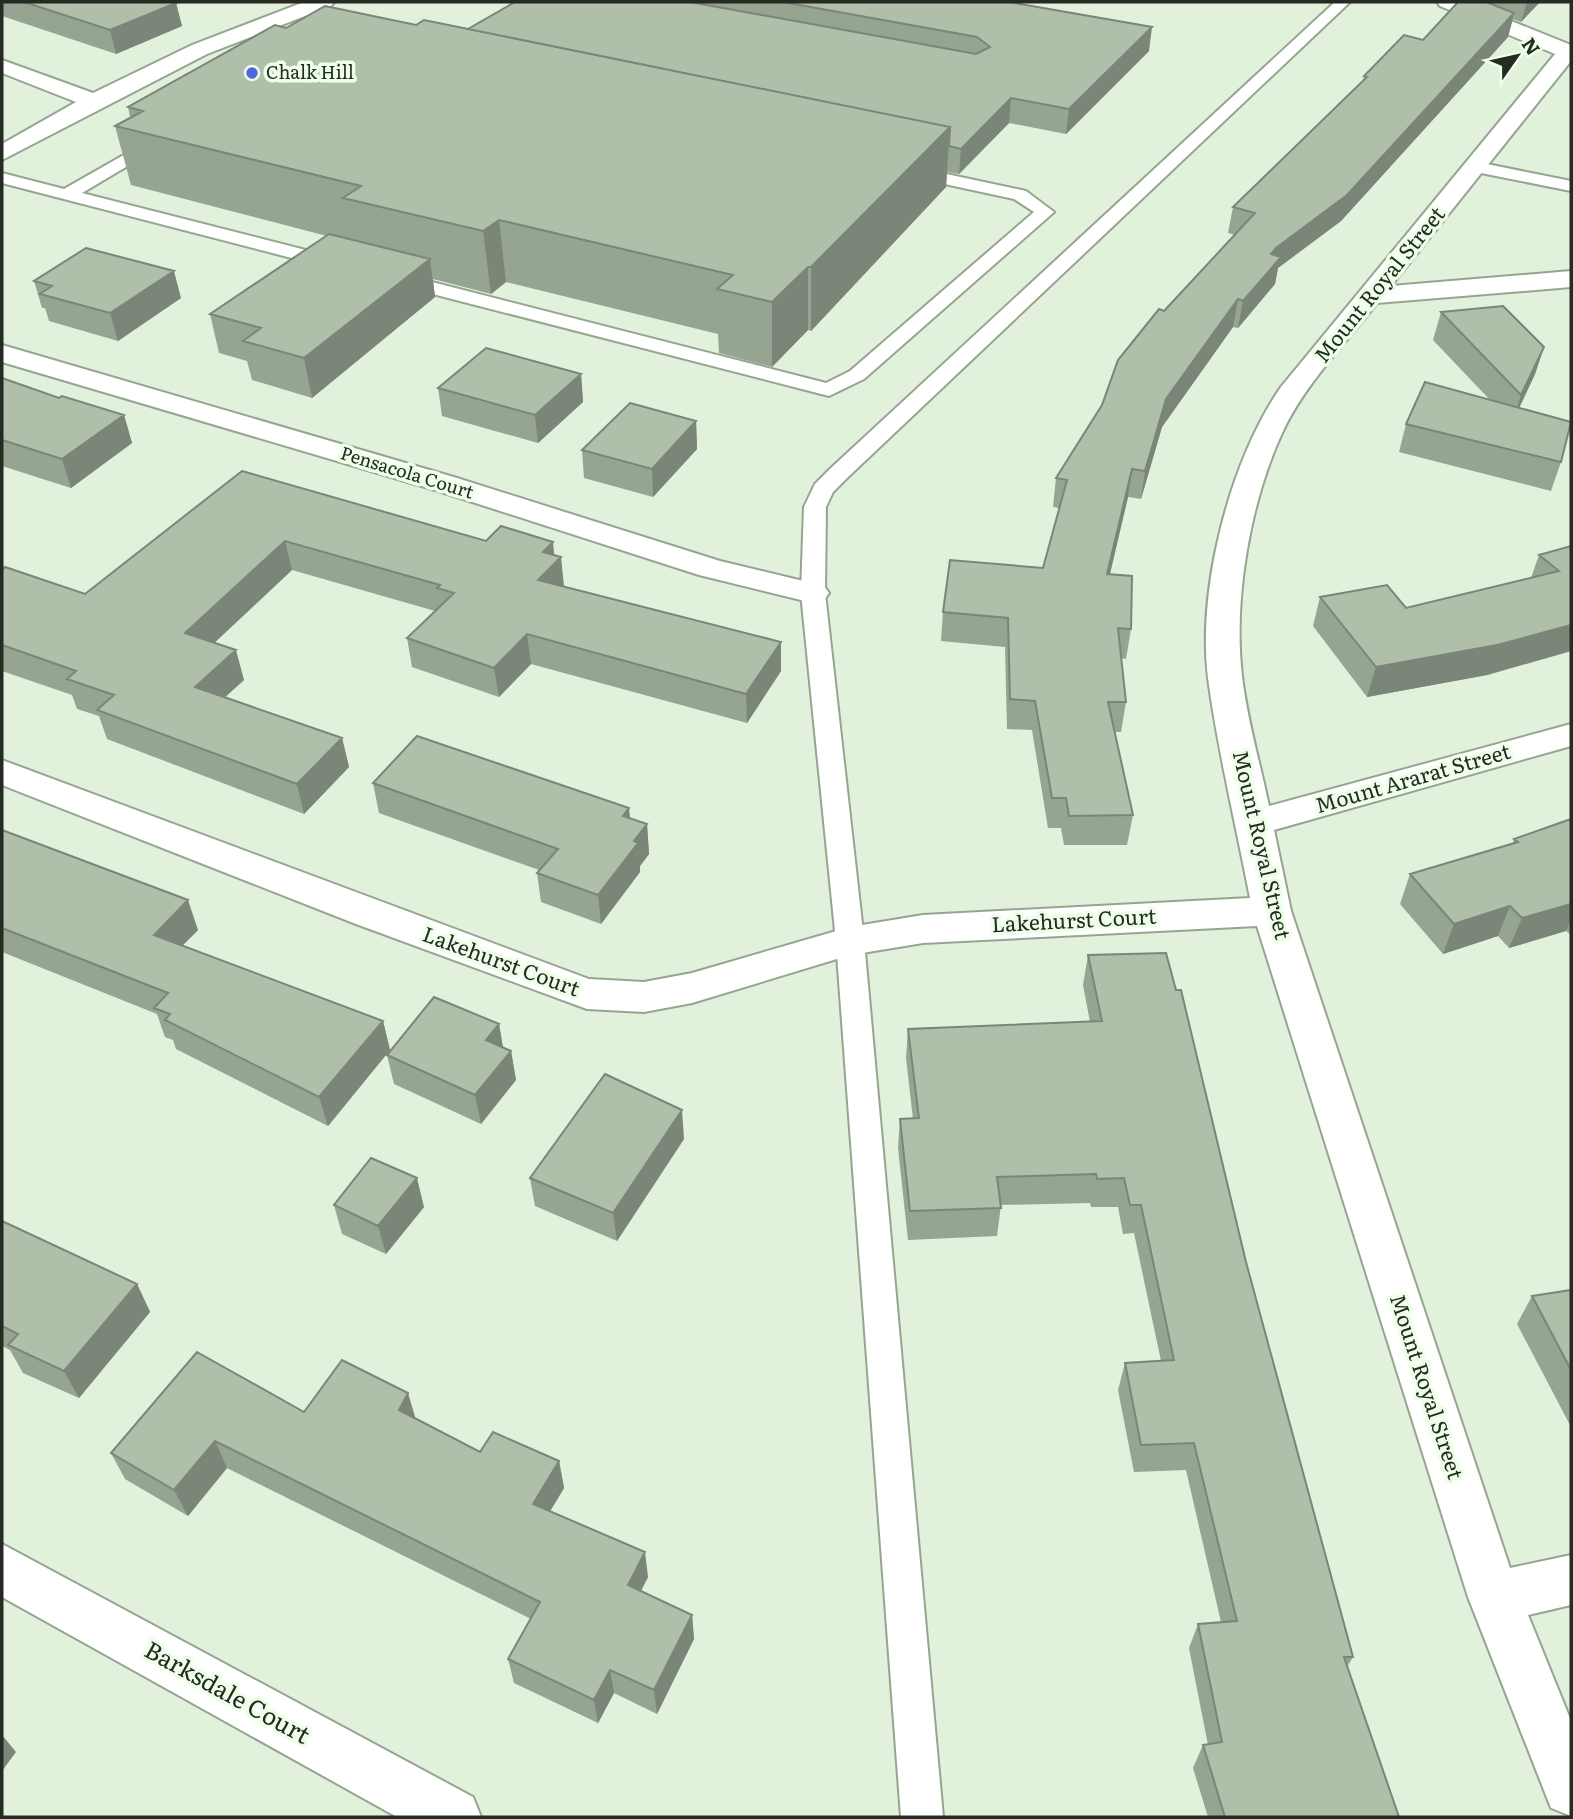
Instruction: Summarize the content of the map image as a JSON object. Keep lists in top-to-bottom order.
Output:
{
  "streets": {
    "street": [
      "Mount Royal Street",
      "Pensacola Court",
      "Mount Ararat Street",
      "Lakehurst Court",
      "Barksdale Court"
    ]
  },
  "crossings": [
    ["Mount Royal Street", "Mount Ararat Street"],
    ["Mount Royal Street", "Lakehurst Court"]
  ],
  "places": ["Chalk Hill"],
  "north": "top right"
}
